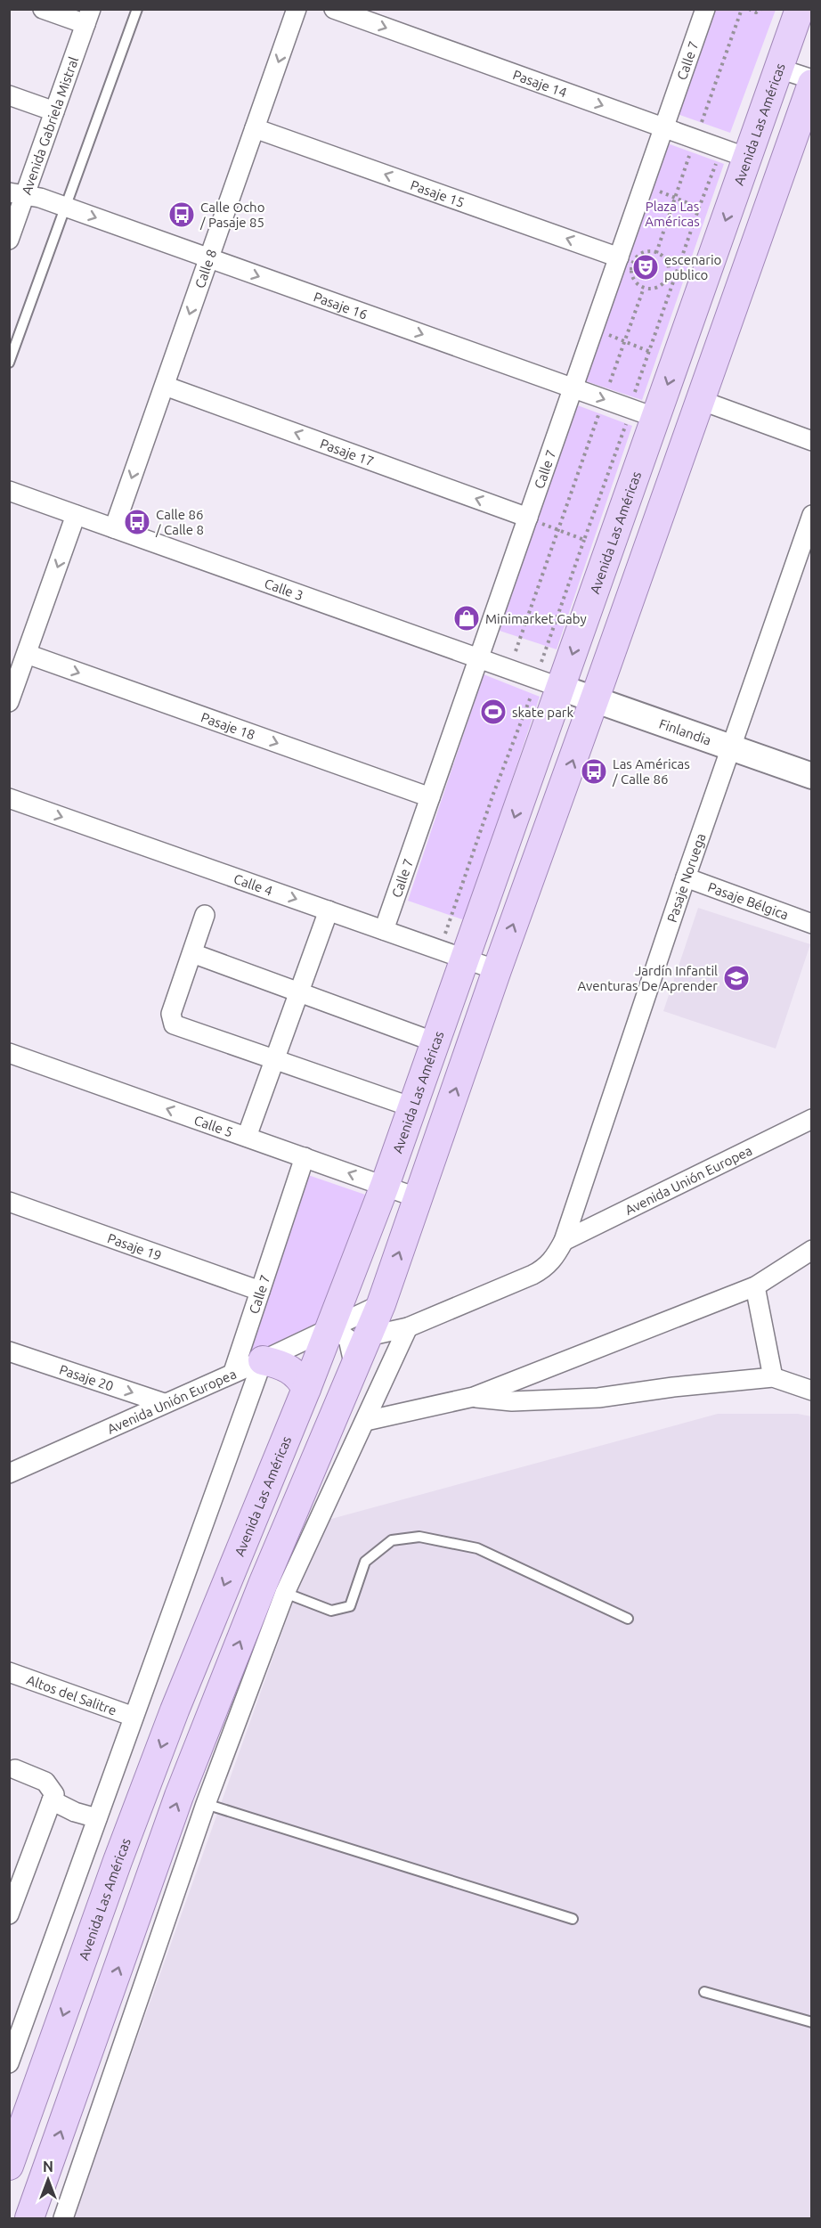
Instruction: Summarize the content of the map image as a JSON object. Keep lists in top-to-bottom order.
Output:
{
  "streets": {
    "main road": ["Avenida Las Américas"],
    "street": [
      "Calle 7",
      "Pasaje 14",
      "Avenida Gabriela Mistral",
      "Pasaje 15",
      "Calle 8",
      "Pasaje 16",
      "Pasaje 17",
      "Calle 3",
      "Pasaje 18",
      "Finlandia",
      "Pasaje Noruega",
      "Calle 4",
      "Pasaje Bélgica",
      "Calle 5",
      "Avenida Unión Europea",
      "Pasaje 19",
      "Pasaje 20",
      "Altos del Salitre"
    ]
  },
  "crossings": [
    ["Calle 7", "Pasaje 14"],
    ["Calle 7", "Pasaje 15"],
    ["Calle 7", "Pasaje 16"],
    ["Calle 7", "Pasaje 17"],
    ["Calle 7", "Calle 3"],
    ["Calle 7", "Pasaje 18"],
    ["Calle 7", "Calle 4"],
    ["Calle 7", "Calle 5"],
    ["Calle 7", "Avenida Unión Europea"],
    ["Calle 7", "Pasaje 19"],
    ["Pasaje 14", "Avenida Las Américas"],
    ["Avenida Gabriela Mistral", "Pasaje 16"],
    ["Avenida Las Américas", "Pasaje 16"],
    ["Avenida Las Américas", "Calle 3"],
    ["Avenida Las Américas", "Finlandia"],
    ["Avenida Las Américas", "Calle 4"],
    ["Avenida Las Américas", "Calle 5"],
    ["Avenida Las Américas", "Avenida Unión Europea"],
    ["Pasaje 15", "Calle 8"],
    ["Calle 8", "Pasaje 16"],
    ["Calle 8", "Pasaje 17"],
    ["Calle 8", "Calle 3"],
    ["Calle 3", "Finlandia"],
    ["Finlandia", "Pasaje Noruega"],
    ["Pasaje Noruega", "Pasaje Bélgica"],
    ["Pasaje Noruega", "Avenida Unión Europea"],
    ["Avenida Unión Europea", "Pasaje 20"]
  ],
  "one_way": [
    "Pasaje 14",
    "Pasaje 15",
    "Calle 8",
    "Pasaje 16",
    "Pasaje 17",
    "Pasaje 18",
    "Pasaje 20"
  ],
  "parks": ["Plaza Las Américas"],
  "places": {
    "bus stop": ["Calle Ocho / Pasaje 85", "Calle 86 / Calle 8", "Las Américas / Calle 86"],
    "theatre": ["escenario publico"],
    "shop": ["Minimarket Gaby"],
    "sports": ["skate park"],
    "school or university": ["Jardín Infantil Aventuras De Aprender"]
  },
  "north": "top"
}
